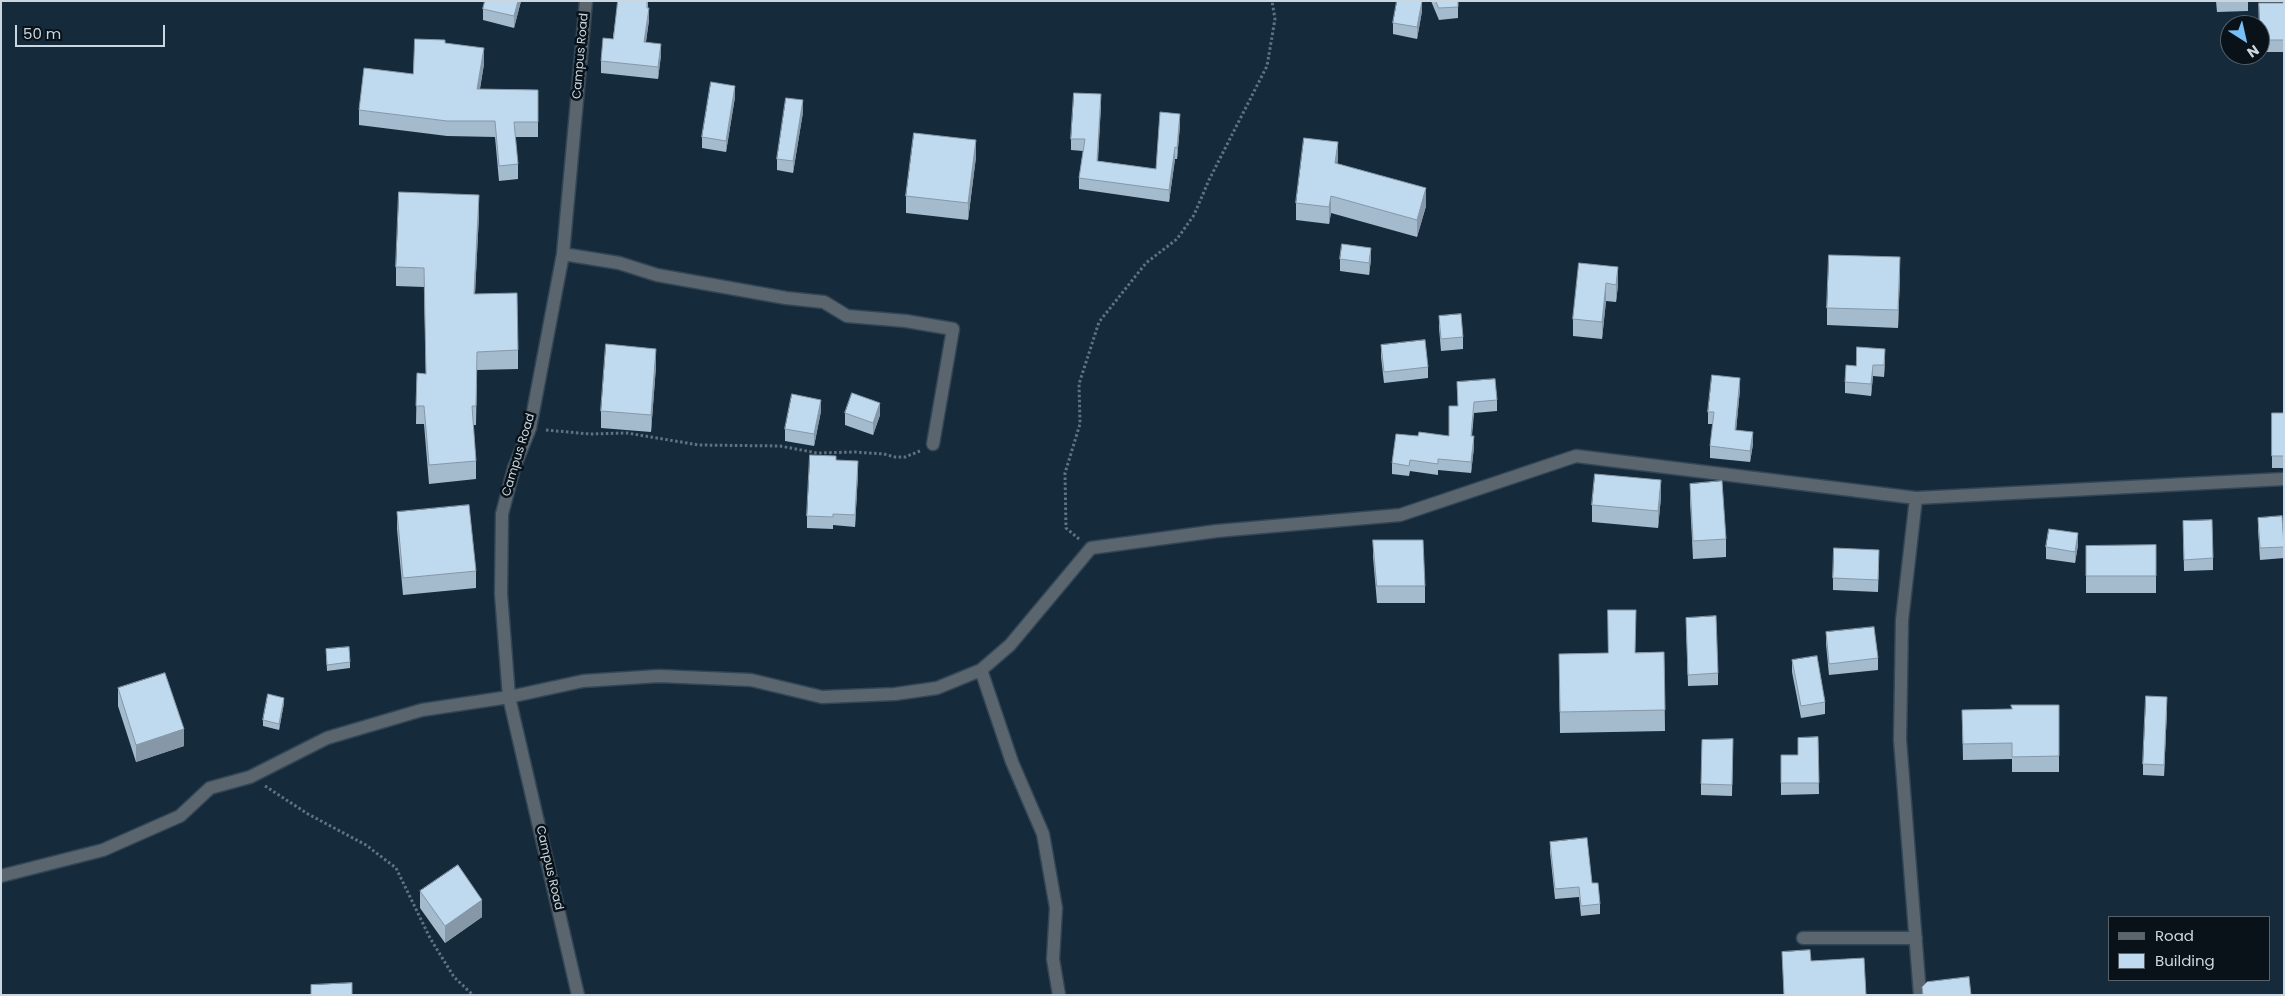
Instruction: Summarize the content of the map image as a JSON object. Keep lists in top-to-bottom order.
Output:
{
  "streets": {
    "street": ["Campus Road"]
  },
  "legend": ["Road", "Building"],
  "scale_bar": "50 m",
  "north": "bottom right"
}
